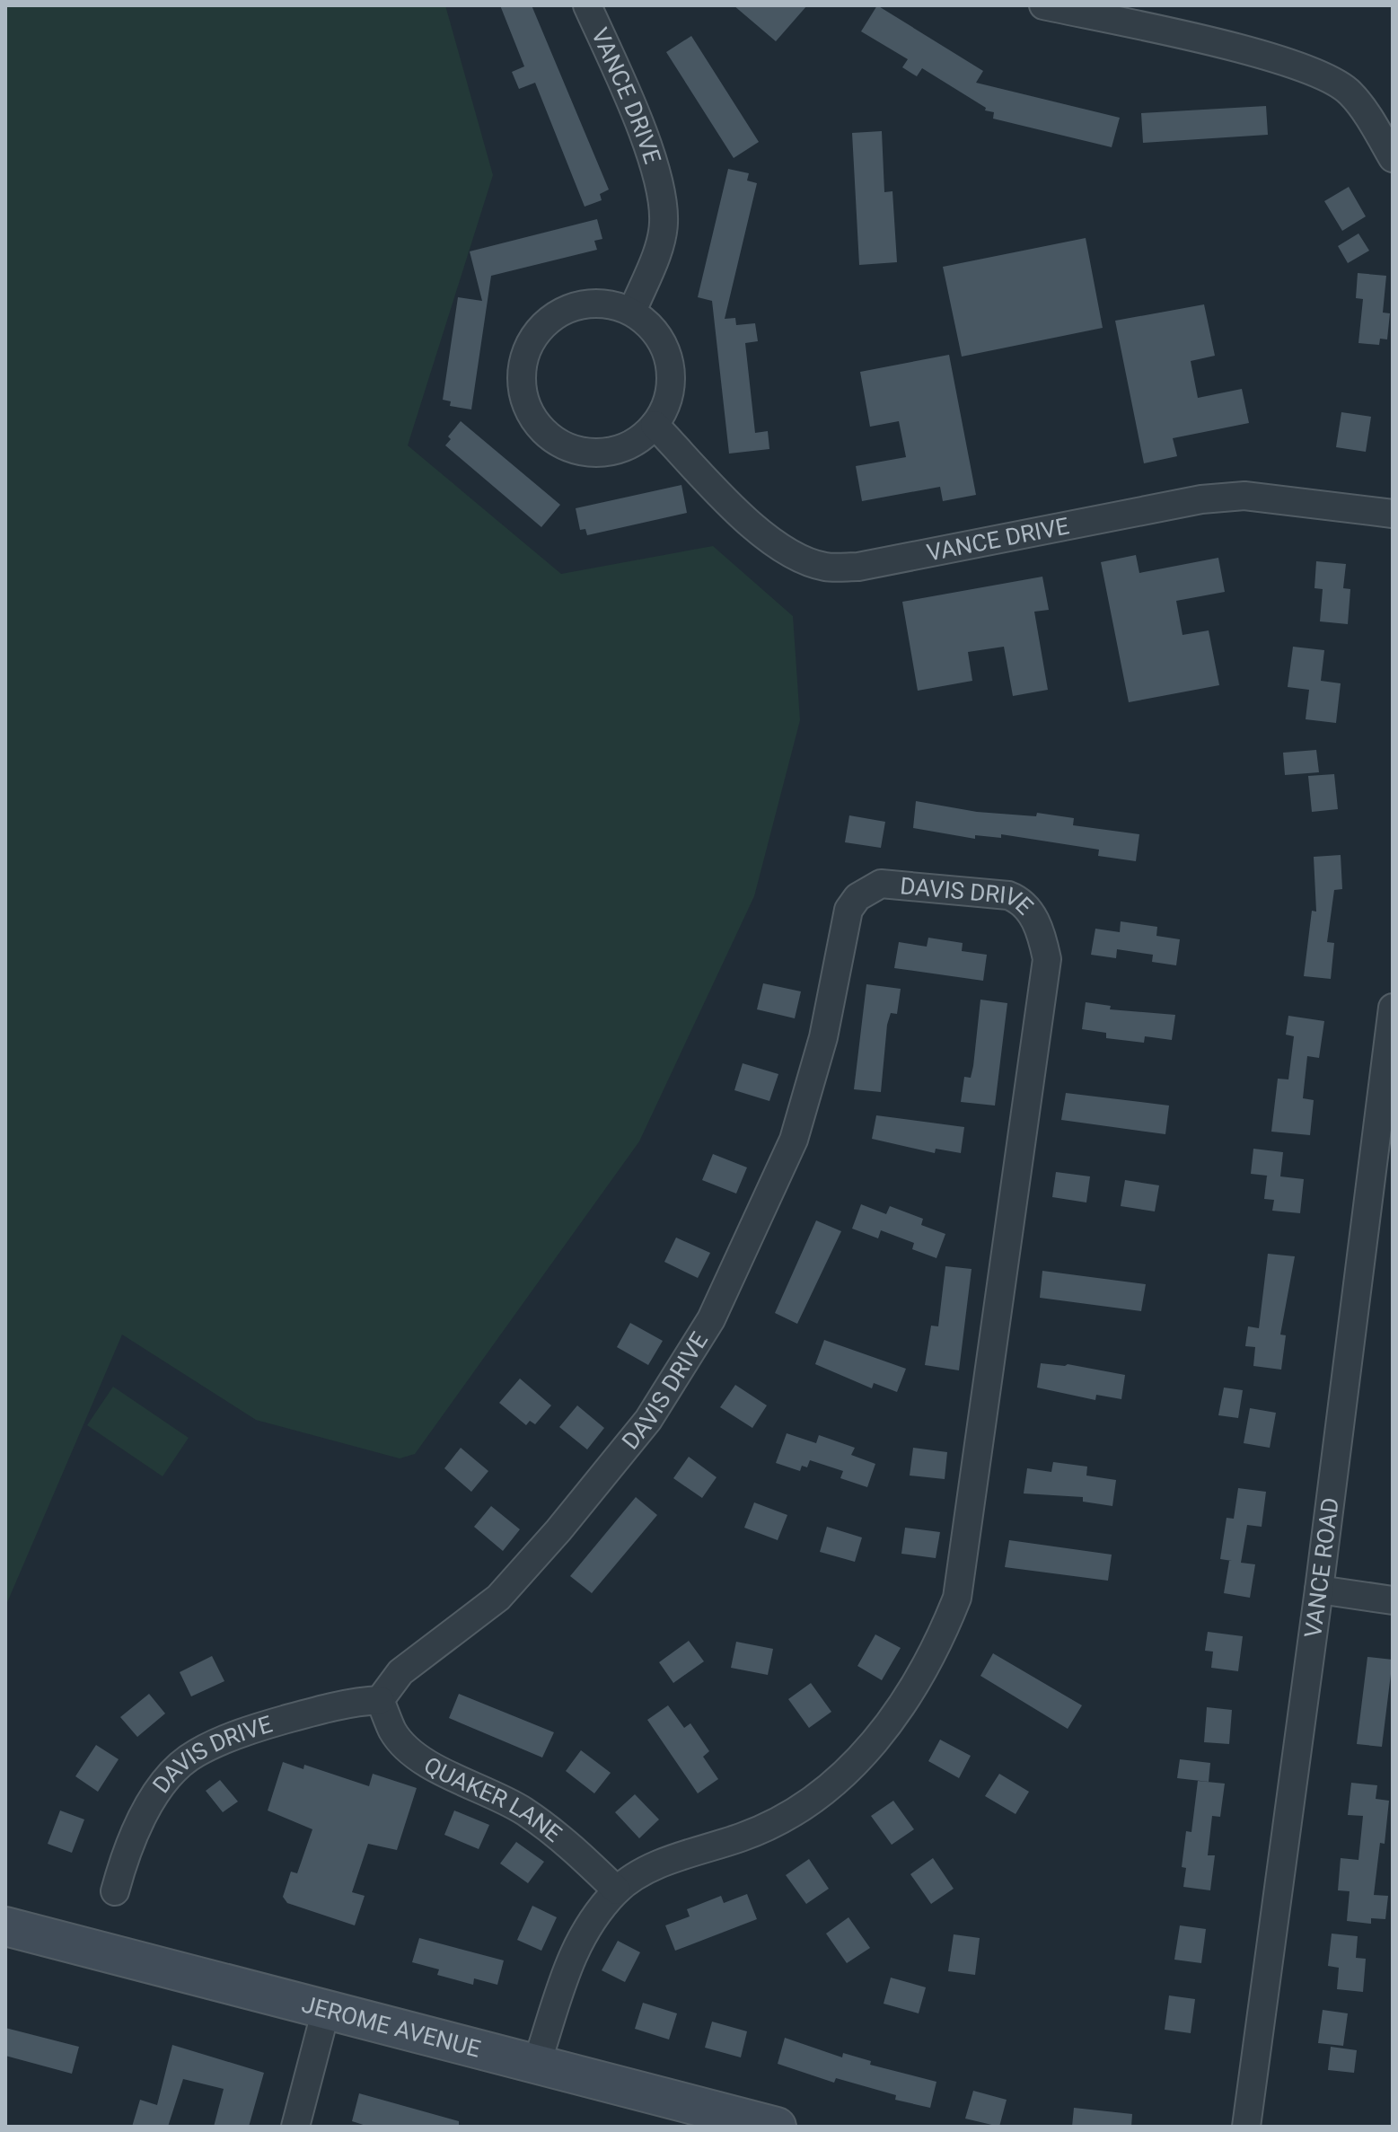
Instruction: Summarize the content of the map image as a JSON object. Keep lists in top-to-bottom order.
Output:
{
  "streets": {
    "main road": ["JEROME AVENUE"],
    "street": [
      "VANCE DRIVE",
      "DAVIS DRIVE",
      "VANCE ROAD",
      "QUAKER LANE"
    ]
  },
  "crossings": [
    ["DAVIS DRIVE", "QUAKER LANE"],
    ["DAVIS DRIVE", "JEROME AVENUE"]
  ]
}
